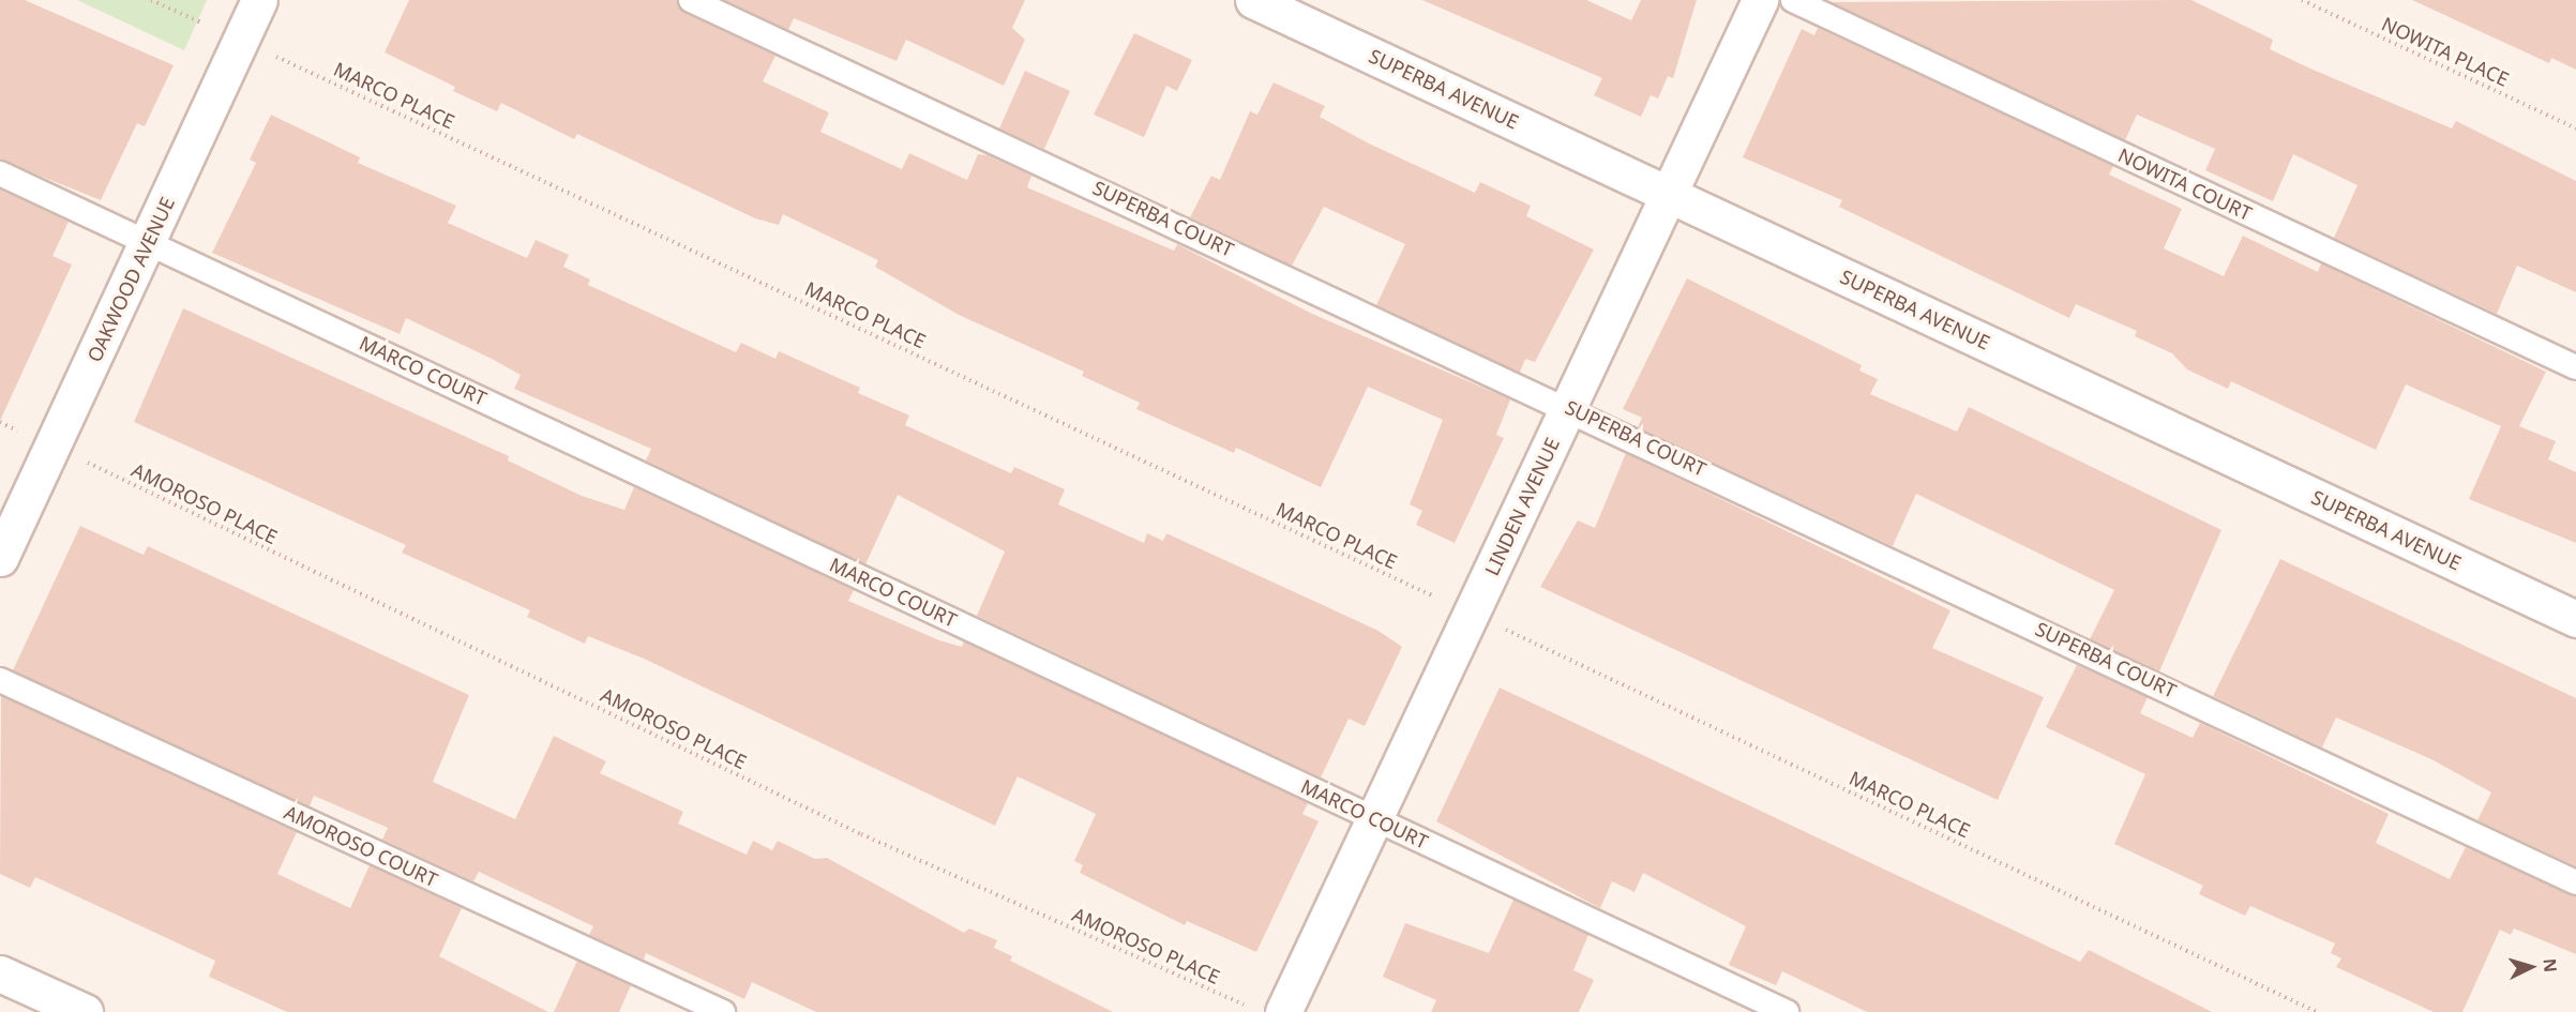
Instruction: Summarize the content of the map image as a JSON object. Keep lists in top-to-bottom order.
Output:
{
  "streets": {
    "street": ["SUPERBA AVENUE", "OAKWOOD AVENUE", "LINDEN AVENUE"],
    "lane": [
      "NOWITA COURT",
      "SUPERBA COURT",
      "MARCO COURT",
      "AMOROSO COURT"
    ],
    "path": ["NOWITA PLACE", "MARCO PLACE", "AMOROSO PLACE"]
  },
  "crossings": [
    ["SUPERBA AVENUE", "LINDEN AVENUE"],
    ["SUPERBA COURT", "LINDEN AVENUE"],
    ["OAKWOOD AVENUE", "MARCO COURT"],
    ["MARCO COURT", "LINDEN AVENUE"],
    ["AMOROSO PLACE", "LINDEN AVENUE"]
  ],
  "north": "right"
}
